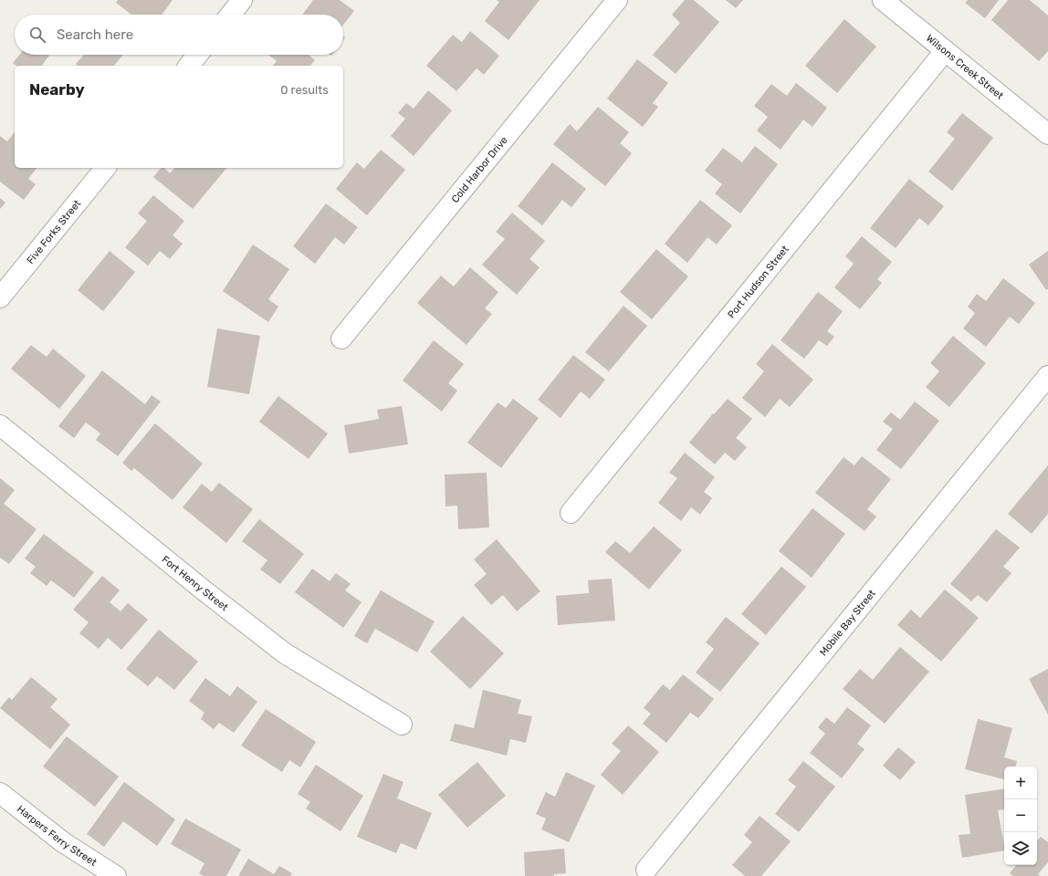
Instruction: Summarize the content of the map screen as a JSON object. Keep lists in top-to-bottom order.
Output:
{
  "streets": {
    "street": [
      "Wilsons Creek Street",
      "Cold Harbor Drive",
      "Five Forks Street",
      "Port Hudson Street",
      "Fort Henry Street",
      "Mobile Bay Street",
      "Harpers Ferry Street"
    ]
  },
  "crossings": [
    ["Wilsons Creek Street", "Port Hudson Street"]
  ],
  "page": {
    "search": "Search here",
    "heading": ["Nearby", "0 results"],
    "map_buttons": ["+", "−"]
  }
}
